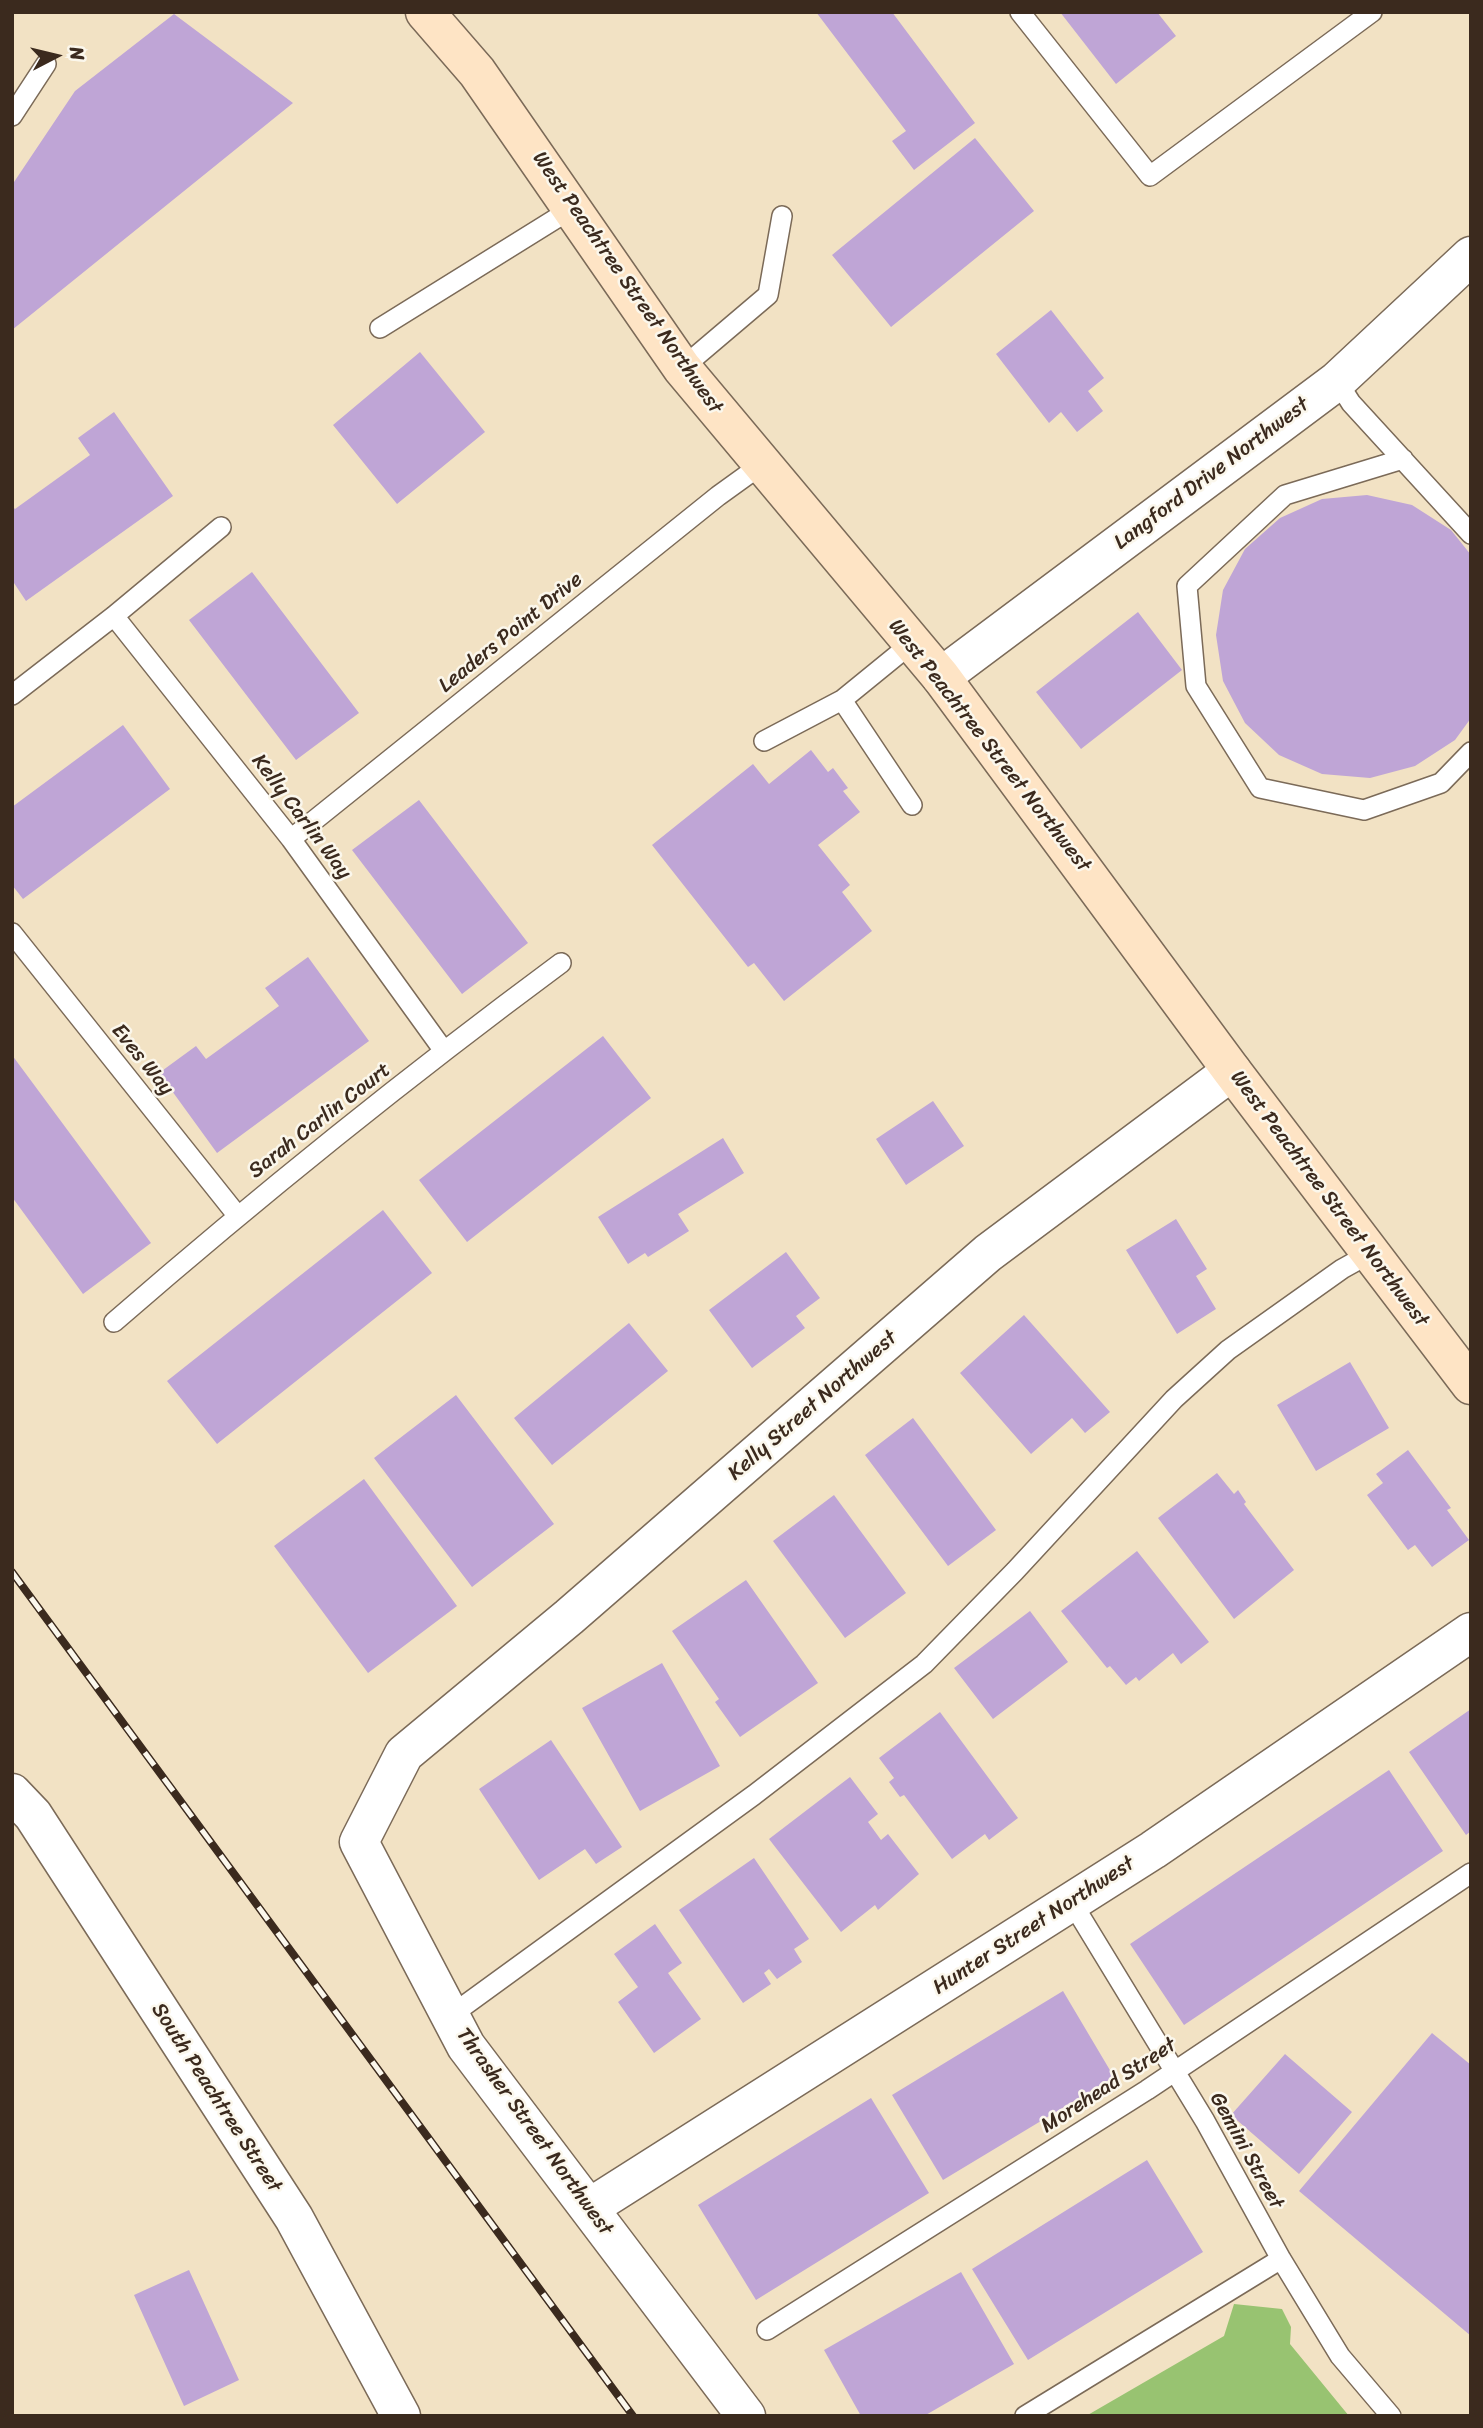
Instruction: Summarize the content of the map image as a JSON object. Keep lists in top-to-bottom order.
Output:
{
  "streets": {
    "street": [
      "West Peachtree Street Northwest",
      "Langford Drive Northwest",
      "Kelly Street Northwest",
      "Hunter Street Northwest",
      "South Peachtree Street",
      "Thrasher Street Northwest"
    ],
    "lane": [
      "Leaders Point Drive",
      "Kelly Carlin Way",
      "Eves Way",
      "Sarah Carlin Court",
      "Morehead Street",
      "Gemini Street"
    ]
  },
  "crossings": [
    ["West Peachtree Street Northwest", "Langford Drive Northwest"],
    ["West Peachtree Street Northwest", "Leaders Point Drive"],
    ["West Peachtree Street Northwest", "Kelly Street Northwest"],
    ["Leaders Point Drive", "Kelly Carlin Way"],
    ["Kelly Carlin Way", "Sarah Carlin Court"],
    ["Eves Way", "Sarah Carlin Court"],
    ["Kelly Street Northwest", "Thrasher Street Northwest"],
    ["Hunter Street Northwest", "Thrasher Street Northwest"],
    ["Hunter Street Northwest", "Gemini Street"],
    ["Morehead Street", "Gemini Street"]
  ],
  "north": "right"
}
